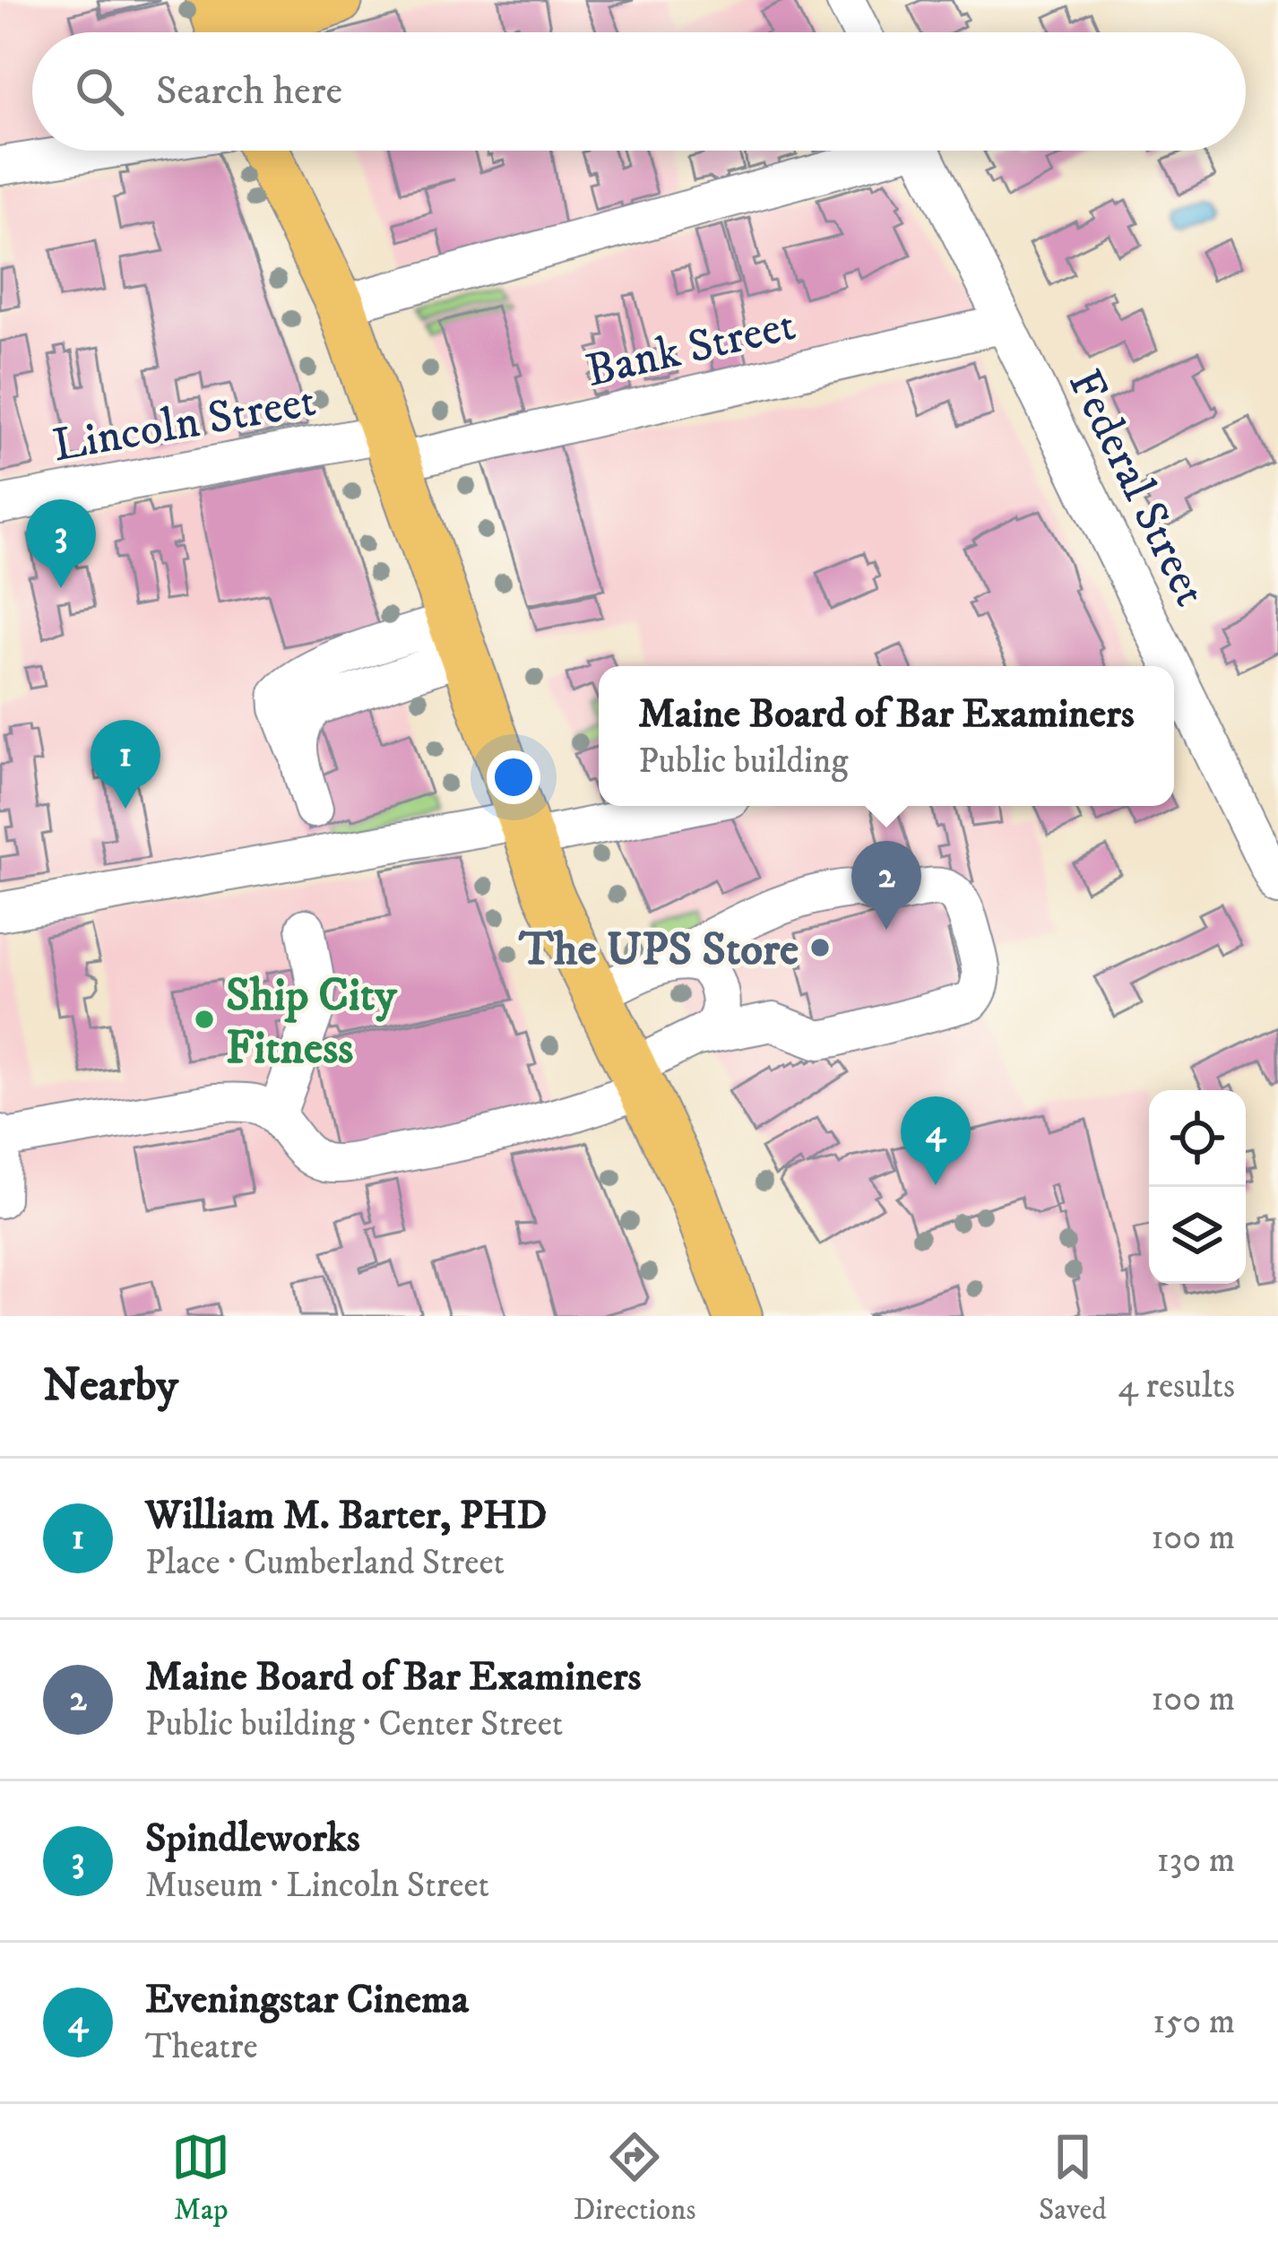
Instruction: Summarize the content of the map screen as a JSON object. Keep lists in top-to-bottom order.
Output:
{
  "streets": {
    "street": ["Bank Street", "Lincoln Street", "Federal Street"]
  },
  "crossings": [
    ["Bank Street", "Lincoln Street"],
    ["Bank Street", "Federal Street"]
  ],
  "places": ["The UPS Store", "Ship City Fitness"],
  "page": {
    "search": "Search here",
    "pins": [
      "3",
      "1",
      "2",
      "4"
    ],
    "popup": ["Maine Board of Bar Examiners", "Public building"],
    "heading": ["Nearby", "4 results"],
    "list": [
      {
        "mark": "1",
        "name": "William M. Barter, PHD",
        "note": "Place · Cumberland Street",
        "value": "100 m"
      },
      {
        "mark": "2",
        "name": "Maine Board of Bar Examiners",
        "note": "Public building · Center Street",
        "value": "100 m"
      },
      {
        "mark": "3",
        "name": "Spindleworks",
        "note": "Museum · Lincoln Street",
        "value": "130 m"
      },
      {
        "mark": "4",
        "name": "Eveningstar Cinema",
        "note": "Theatre",
        "value": "150 m"
      }
    ],
    "nav": ["Map", "Directions", "Saved"]
  }
}
